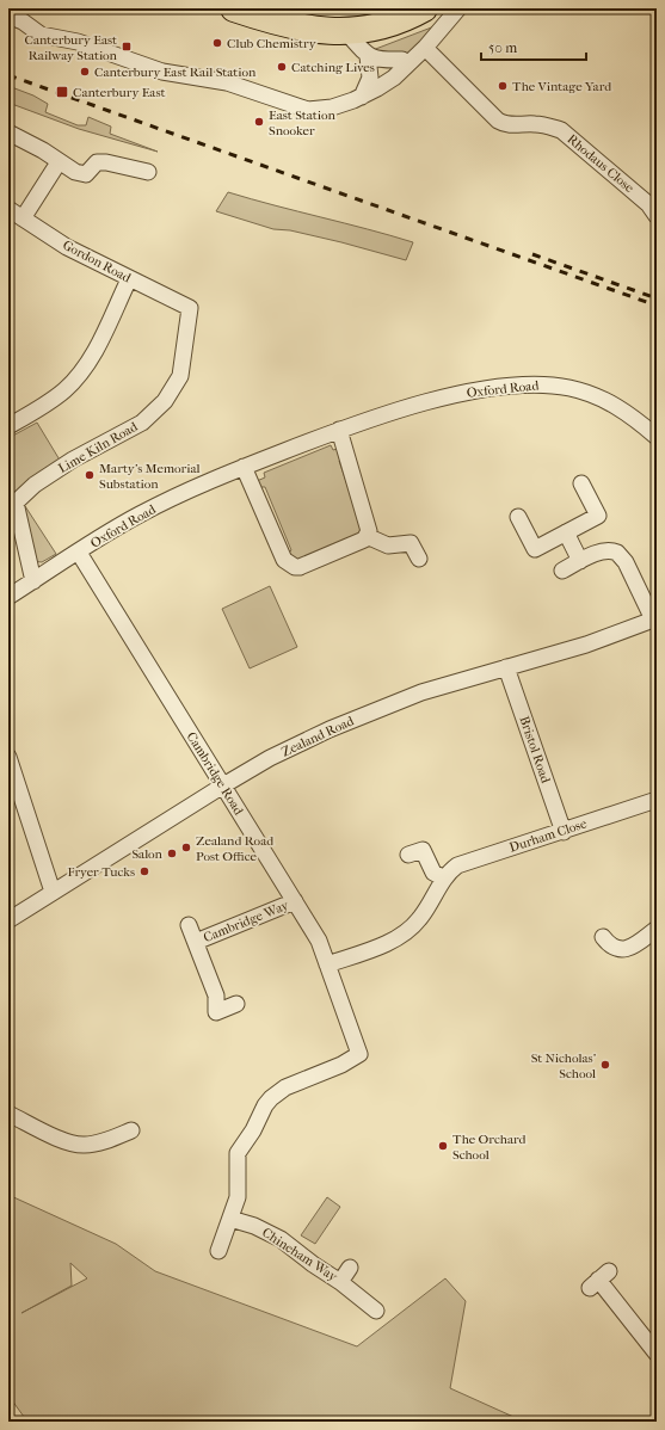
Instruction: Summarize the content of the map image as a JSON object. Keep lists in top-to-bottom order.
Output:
{
  "streets": {
    "street": [
      "Rhodaus Close",
      "Gordon Road",
      "Oxford Road",
      "Lime Kiln Road",
      "Zealand Road",
      "Bristol Road",
      "Cambridge Road",
      "Durham Close",
      "Cambridge Way",
      "Chineham Way"
    ]
  },
  "crossings": [
    ["Gordon Road", "Lime Kiln Road"],
    ["Oxford Road", "Lime Kiln Road"],
    ["Oxford Road", "Cambridge Road"],
    ["Zealand Road", "Bristol Road"],
    ["Zealand Road", "Cambridge Road"],
    ["Bristol Road", "Durham Close"],
    ["Cambridge Road", "Durham Close"],
    ["Cambridge Road", "Cambridge Way"],
    ["Cambridge Road", "Chineham Way"]
  ],
  "places": {
    "other": [
      "Club Chemistry",
      "Catching Lives",
      "Canterbury East Rail Station",
      "The Vintage Yard",
      "East Station Snooker",
      "Marty's Memorial Substation",
      "Zealand Road Post Office",
      "Salon",
      "Fryer Tucks",
      "St Nicholas' School",
      "The Orchard School"
    ],
    "transit": ["Canterbury East Railway Station", "Canterbury East"]
  },
  "scale_bar": "50 m"
}
